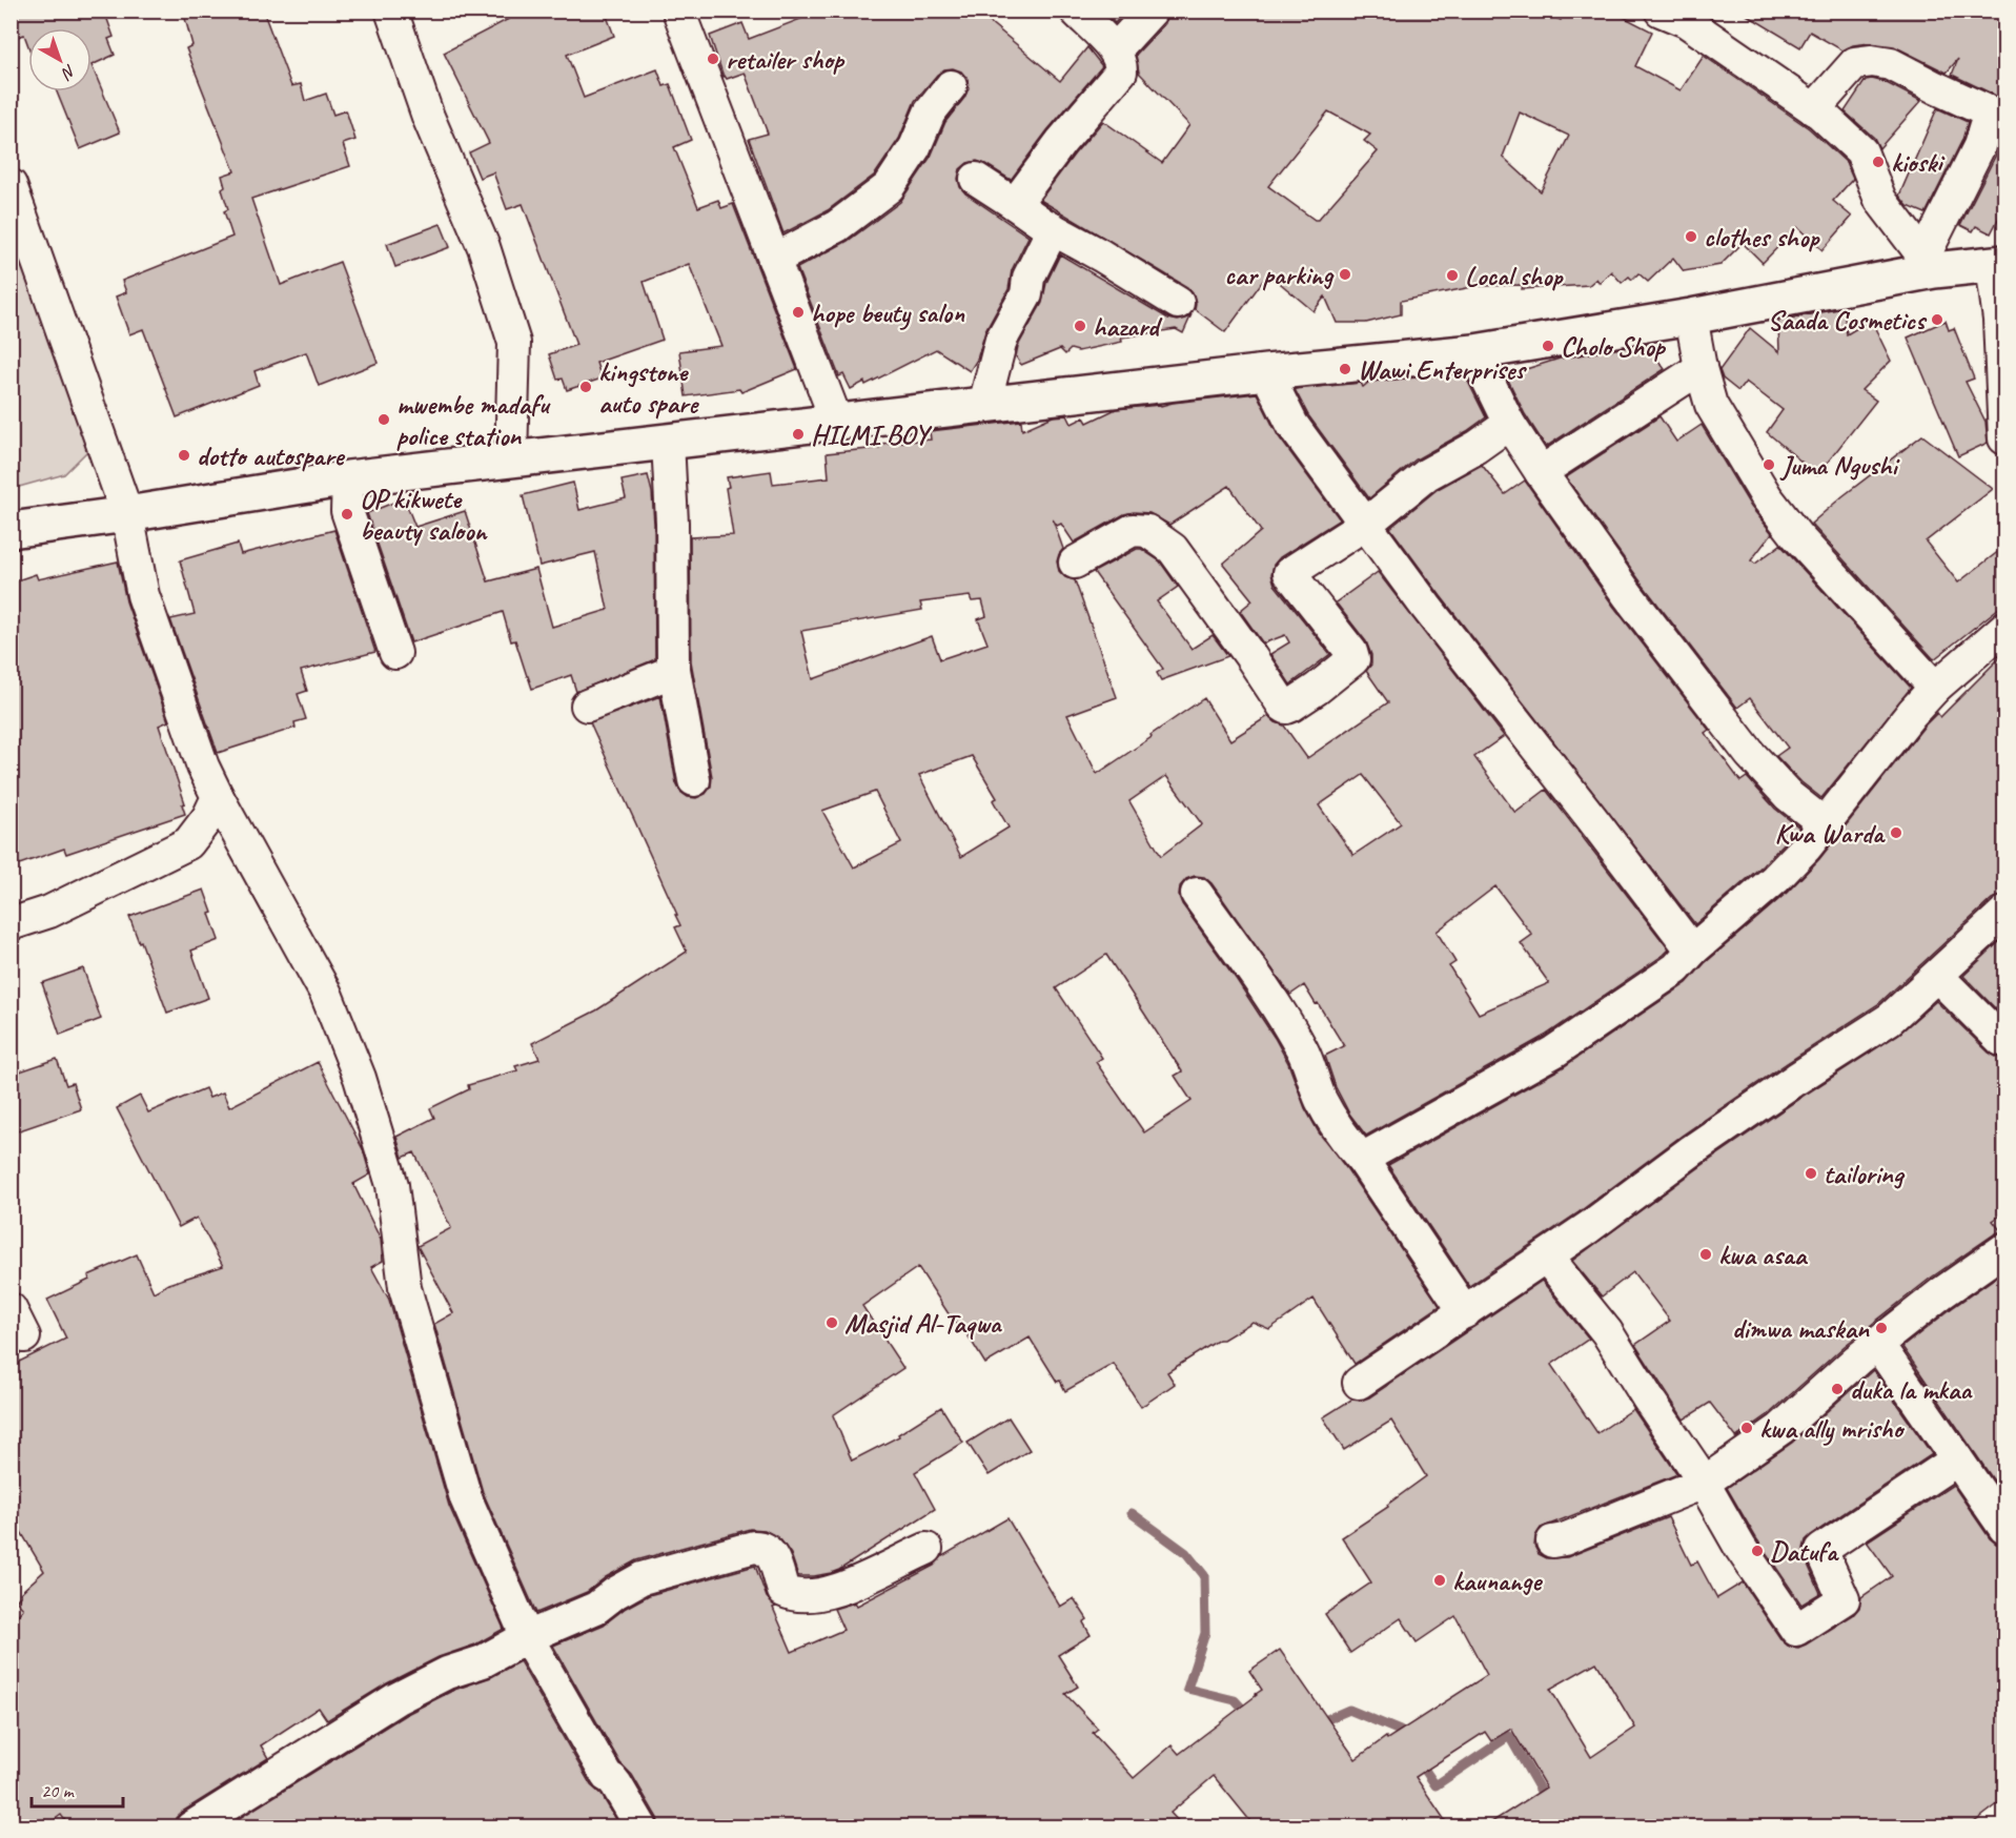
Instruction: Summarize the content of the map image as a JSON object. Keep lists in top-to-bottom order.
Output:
{
  "places": [
    "retailer shop",
    "kioski",
    "clothes shop",
    "car parking",
    "Local shop",
    "hope beuty salon",
    "Saada Cosmetics",
    "hazard",
    "Cholo Shop",
    "Wawi Enterprises",
    "kingstone auto spare",
    "mwembe madafu police station",
    "HILMI BOY",
    "dotto autospare",
    "Juma Ngushi",
    "OP kikwete beauty saloon",
    "Kwa Warda",
    "tailoring",
    "kwa asaa",
    "Masjid Al-Taqwa",
    "dimwa maskan",
    "duka la mkaa",
    "kwa ally mrisho",
    "Datufa",
    "kaunange"
  ],
  "scale_bar": "20 m",
  "north": "bottom right"
}
